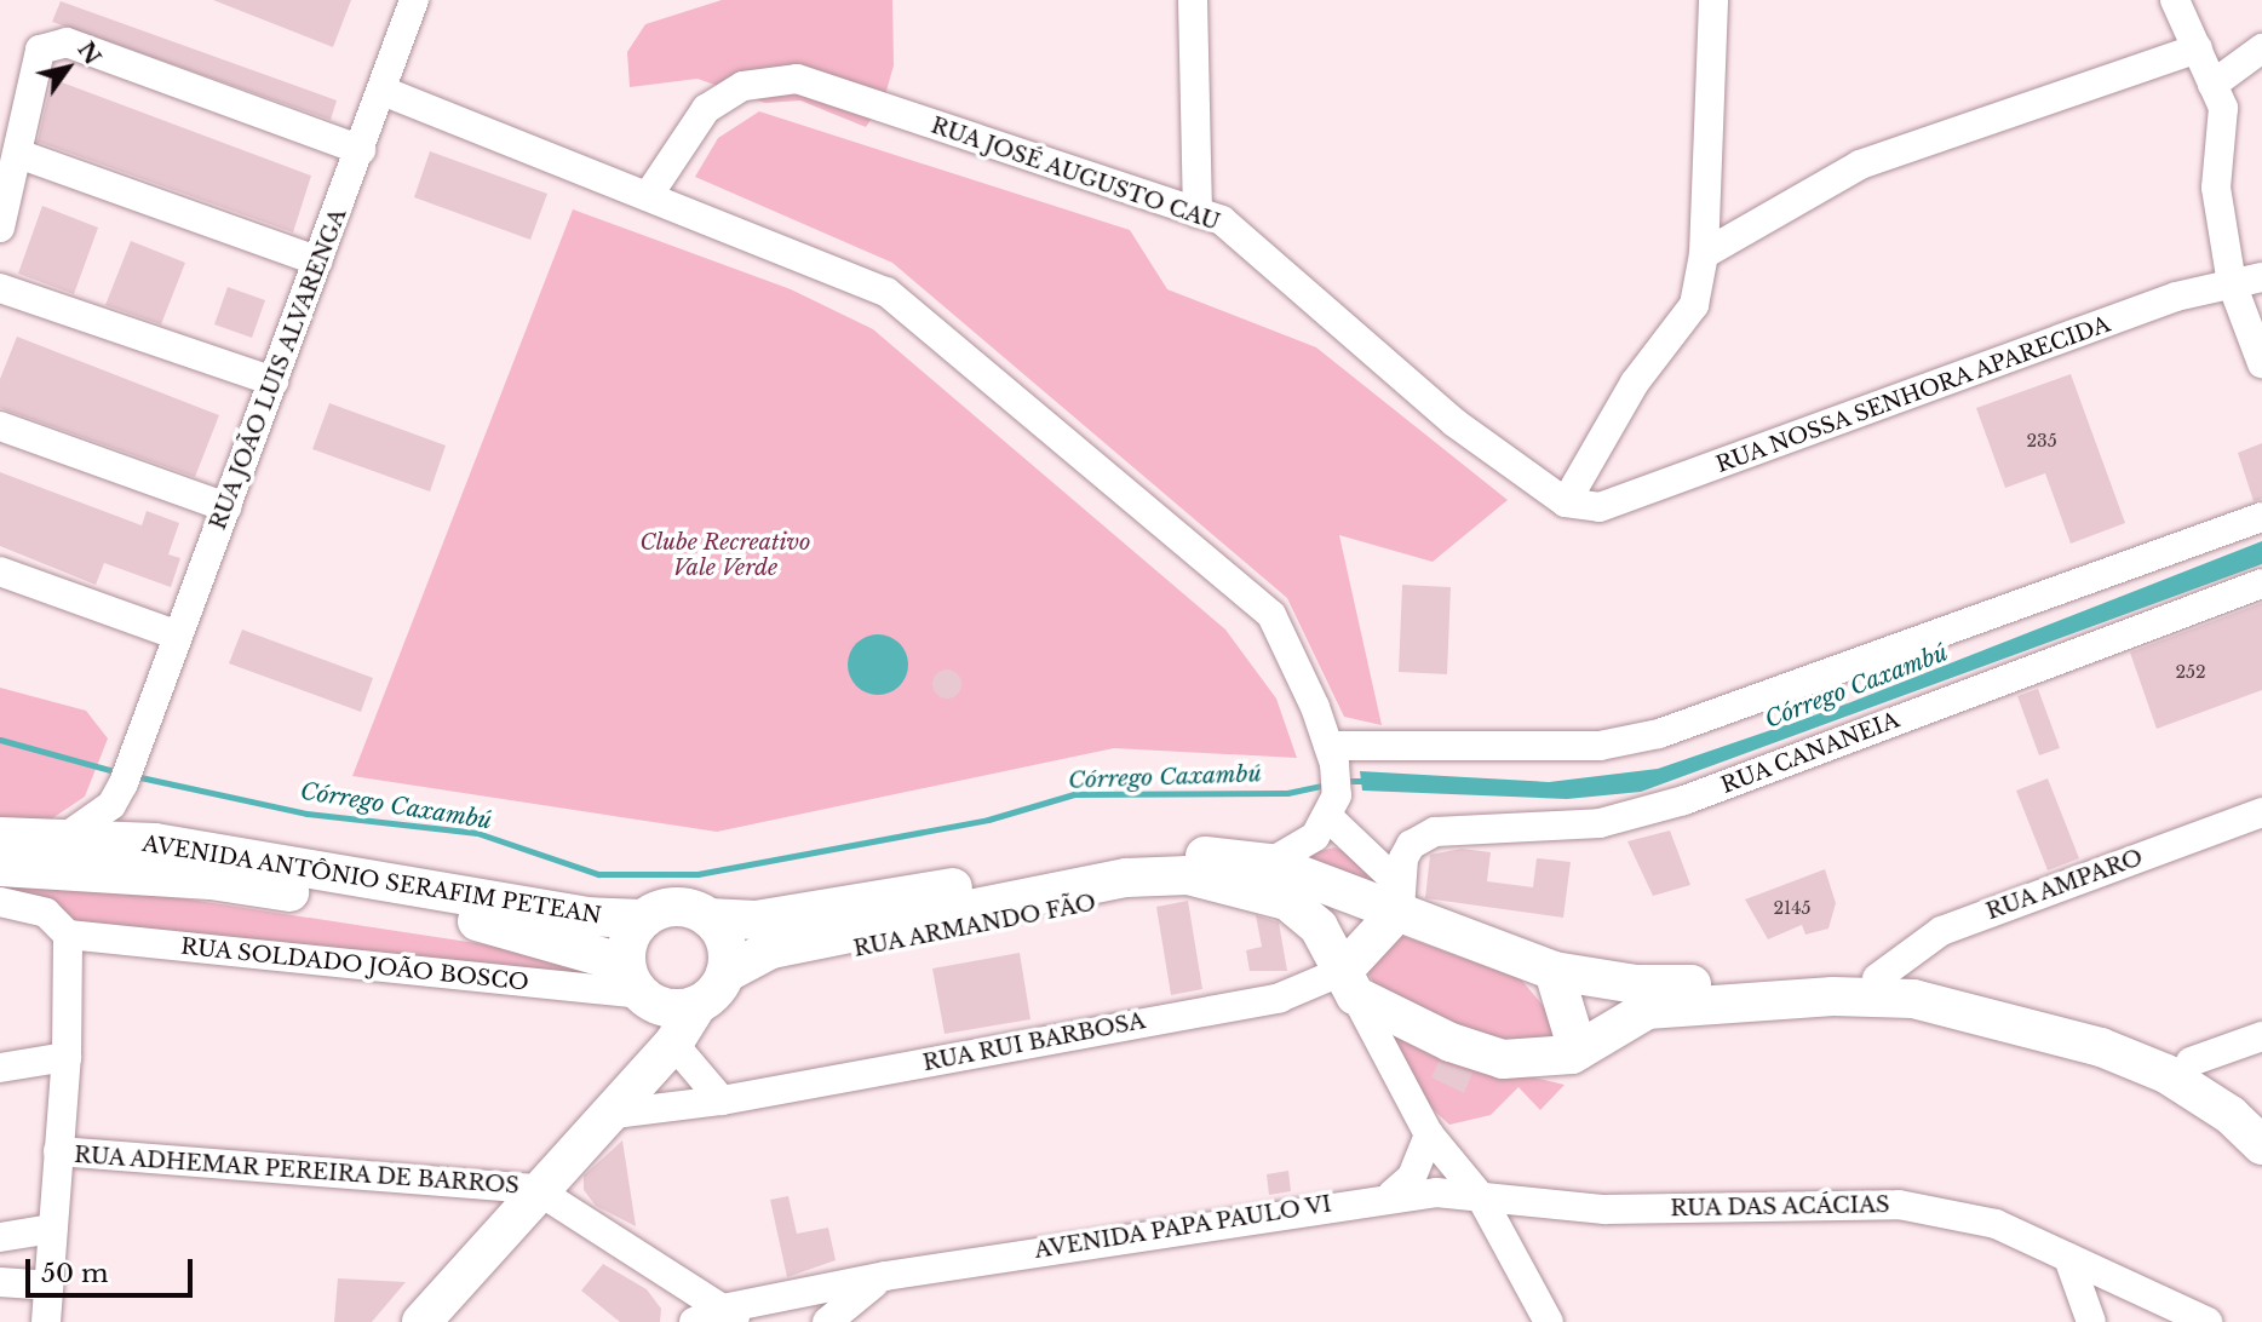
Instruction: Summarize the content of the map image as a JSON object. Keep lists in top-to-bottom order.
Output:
{
  "streets": {
    "main road": ["AVENIDA ANTÔNIO SERAFIM PETEAN", "RUA ARMANDO FÃO"],
    "street": [
      "RUA JOSÉ AUGUSTO CAU",
      "RUA JOÃO LUIS ALVARENGA",
      "RUA NOSSA SENHORA APARECIDA",
      "RUA CANANEIA",
      "RUA AMPARO",
      "RUA SOLDADO JOÃO BOSCO",
      "RUA RUI BARBOSA",
      "RUA ADHEMAR PEREIRA DE BARROS",
      "RUA DAS ACÁCIAS",
      "AVENIDA PAPA PAULO VI"
    ]
  },
  "crossings": [
    ["RUA JOSÉ AUGUSTO CAU", "RUA NOSSA SENHORA APARECIDA"],
    ["RUA JOÃO LUIS ALVARENGA", "AVENIDA ANTÔNIO SERAFIM PETEAN"],
    ["AVENIDA ANTÔNIO SERAFIM PETEAN", "RUA ARMANDO FÃO"],
    ["AVENIDA ANTÔNIO SERAFIM PETEAN", "RUA SOLDADO JOÃO BOSCO"],
    ["RUA ARMANDO FÃO", "RUA SOLDADO JOÃO BOSCO"],
    ["RUA ARMANDO FÃO", "RUA RUI BARBOSA"],
    ["RUA DAS ACÁCIAS", "AVENIDA PAPA PAULO VI"]
  ],
  "water": ["Córrego Caxambú"],
  "parks": ["Clube Recreativo Vale Verde"],
  "house_numbers": ["235", "252", "2145"],
  "scale_bar": "50 m",
  "north": "top right"
}
